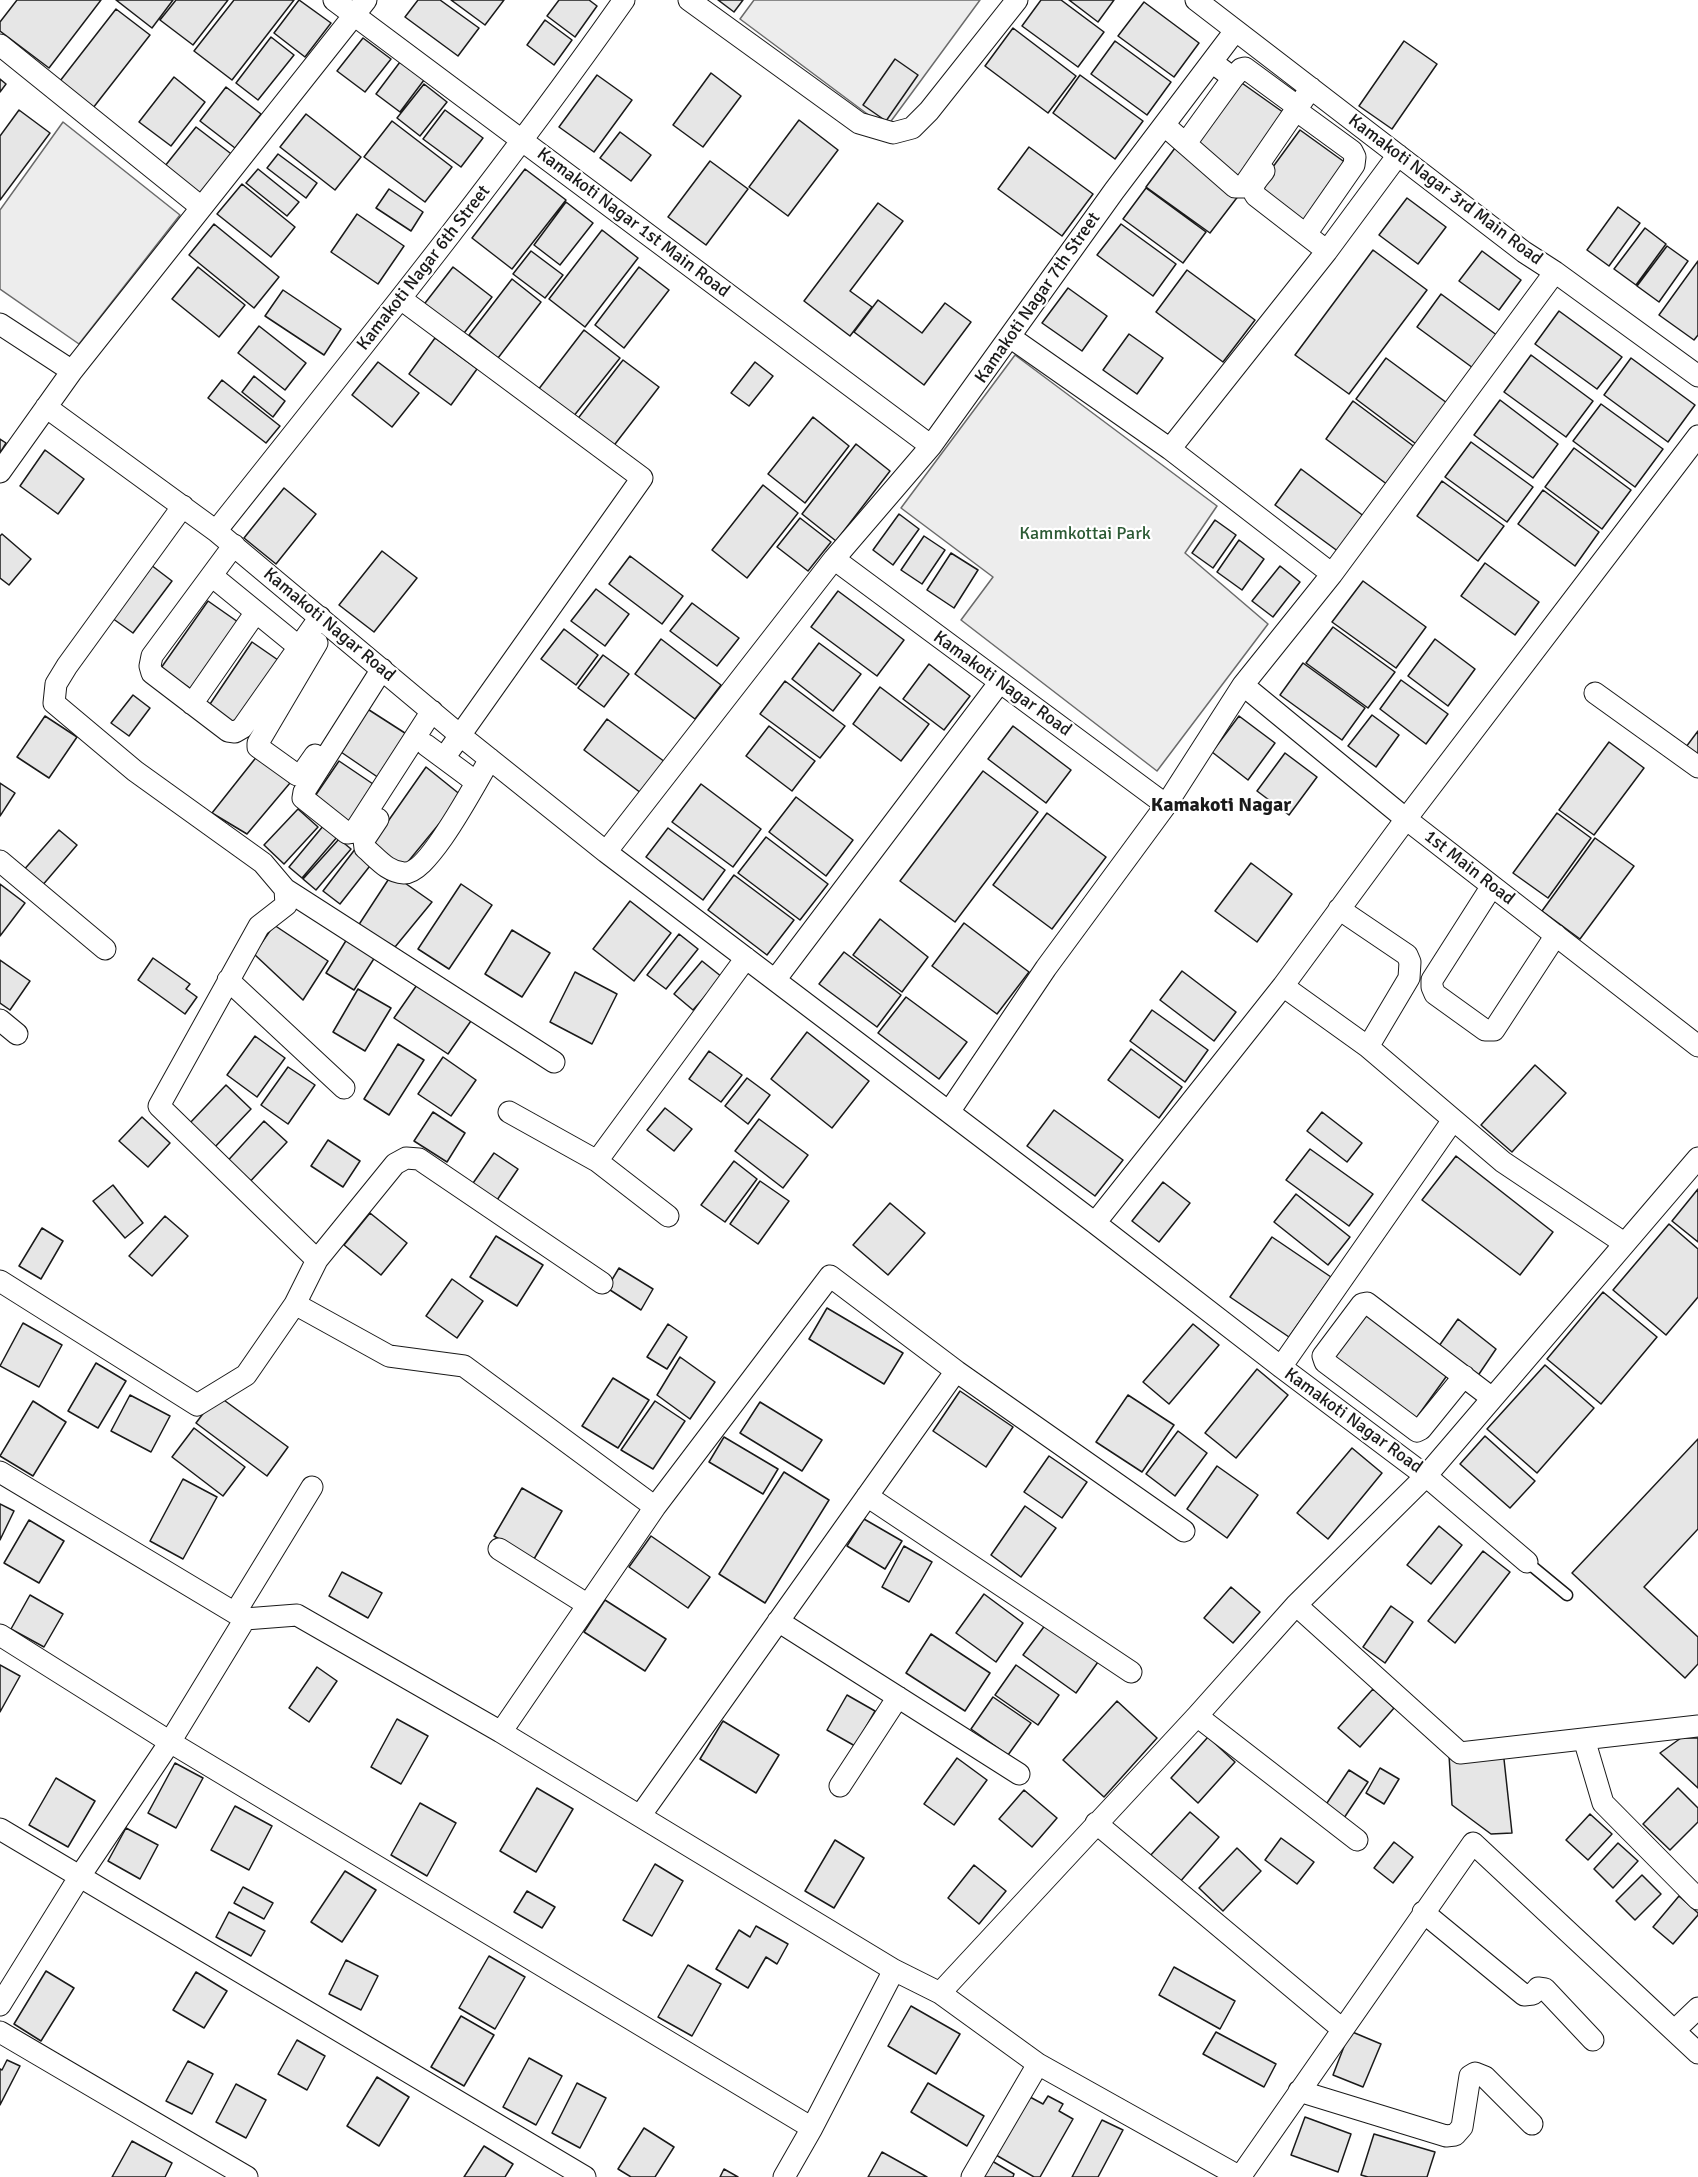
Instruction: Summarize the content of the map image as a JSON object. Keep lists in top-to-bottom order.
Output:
{
  "streets": {
    "street": [
      "Kamakoti Nagar 3rd Main Road",
      "Kamakoti Nagar 1st Main Road",
      "Kamakoti Nagar 6th Street",
      "Kamakoti Nagar 7th Street",
      "Kamakoti Nagar Road",
      "1st Main Road"
    ]
  },
  "crossings": [
    ["Kamakoti Nagar 3rd Main Road", "Kamakoti Nagar 7th Street"],
    ["Kamakoti Nagar 1st Main Road", "Kamakoti Nagar 6th Street"],
    ["Kamakoti Nagar 1st Main Road", "Kamakoti Nagar 7th Street"],
    ["Kamakoti Nagar 6th Street", "Kamakoti Nagar Road"],
    ["Kamakoti Nagar 7th Street", "Kamakoti Nagar Road"]
  ],
  "districts": ["Kamakoti Nagar"],
  "parks": ["Kammkottai Park"]
}
